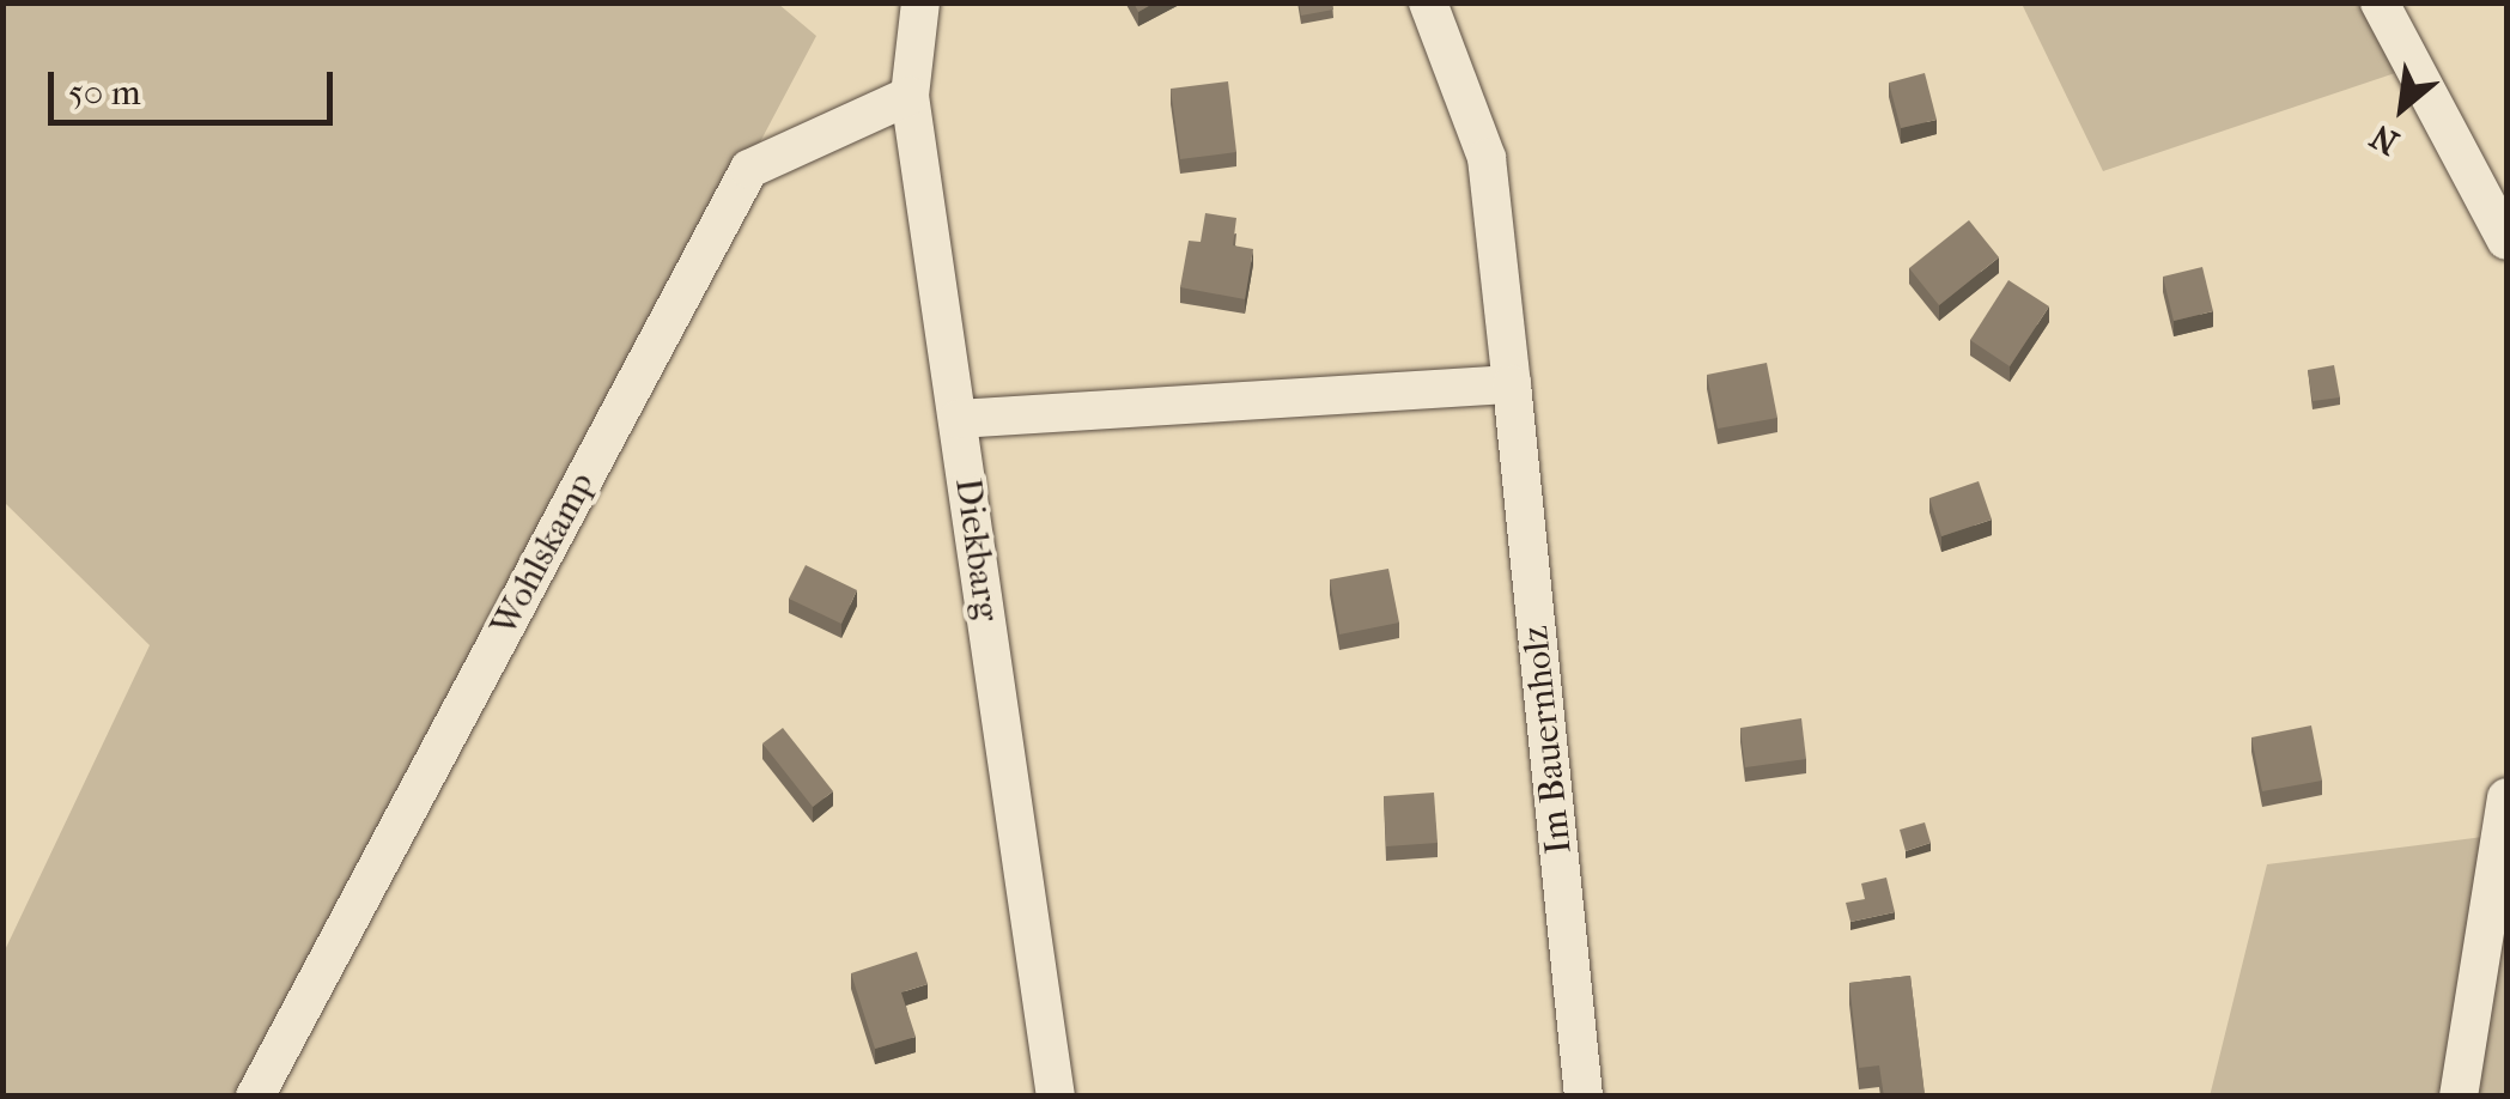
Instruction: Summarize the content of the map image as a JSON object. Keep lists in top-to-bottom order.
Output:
{
  "streets": {
    "street": ["Diekbarg", "Wohlskamp", "Im Bauernholz"]
  },
  "crossings": [
    ["Diekbarg", "Wohlskamp"]
  ],
  "scale_bar": "50 m",
  "north": "bottom left"
}
